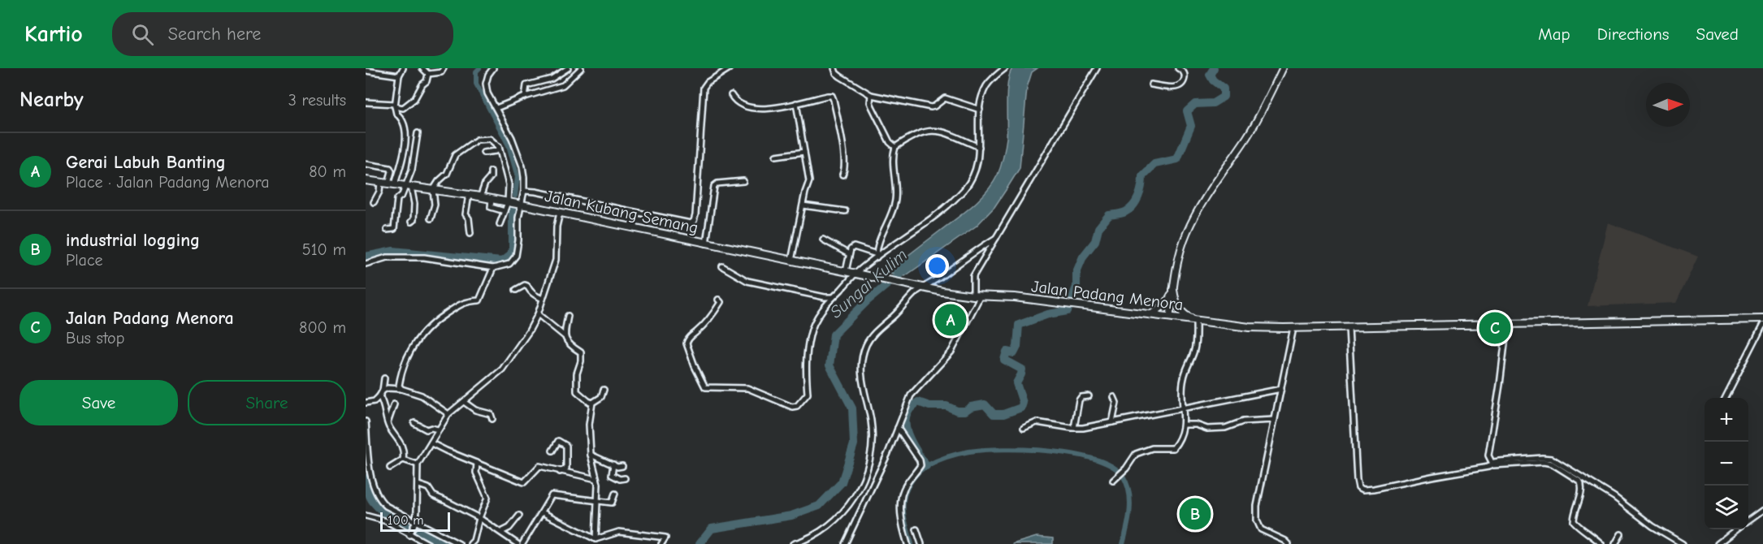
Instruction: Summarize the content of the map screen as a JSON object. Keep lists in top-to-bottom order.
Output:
{
  "streets": {
    "main road": ["Jalan Kubang Semang", "Jalan Padang Menora"]
  },
  "crossings": [
    ["Jalan Kubang Semang", "Jalan Padang Menora"]
  ],
  "water": ["Sungai Kulim"],
  "scale_bar": "100 m",
  "north": "right",
  "page": {
    "header": "Kartio",
    "search": "Search here",
    "nav": ["Map", "Directions", "Saved"],
    "heading": ["Nearby", "3 results"],
    "list": [
      {
        "mark": "A",
        "name": "Gerai Labuh Banting",
        "note": "Place · Jalan Padang Menora",
        "value": "80 m"
      },
      {
        "mark": "B",
        "name": "industrial logging",
        "note": "Place",
        "value": "510 m"
      },
      {
        "mark": "C",
        "name": "Jalan Padang Menora",
        "note": "Bus stop",
        "value": "800 m"
      }
    ],
    "pins": ["A", "C", "B"],
    "buttons": ["Save", "Share"],
    "map_buttons": ["+", "−"],
    "scale": "100 m"
  }
}
